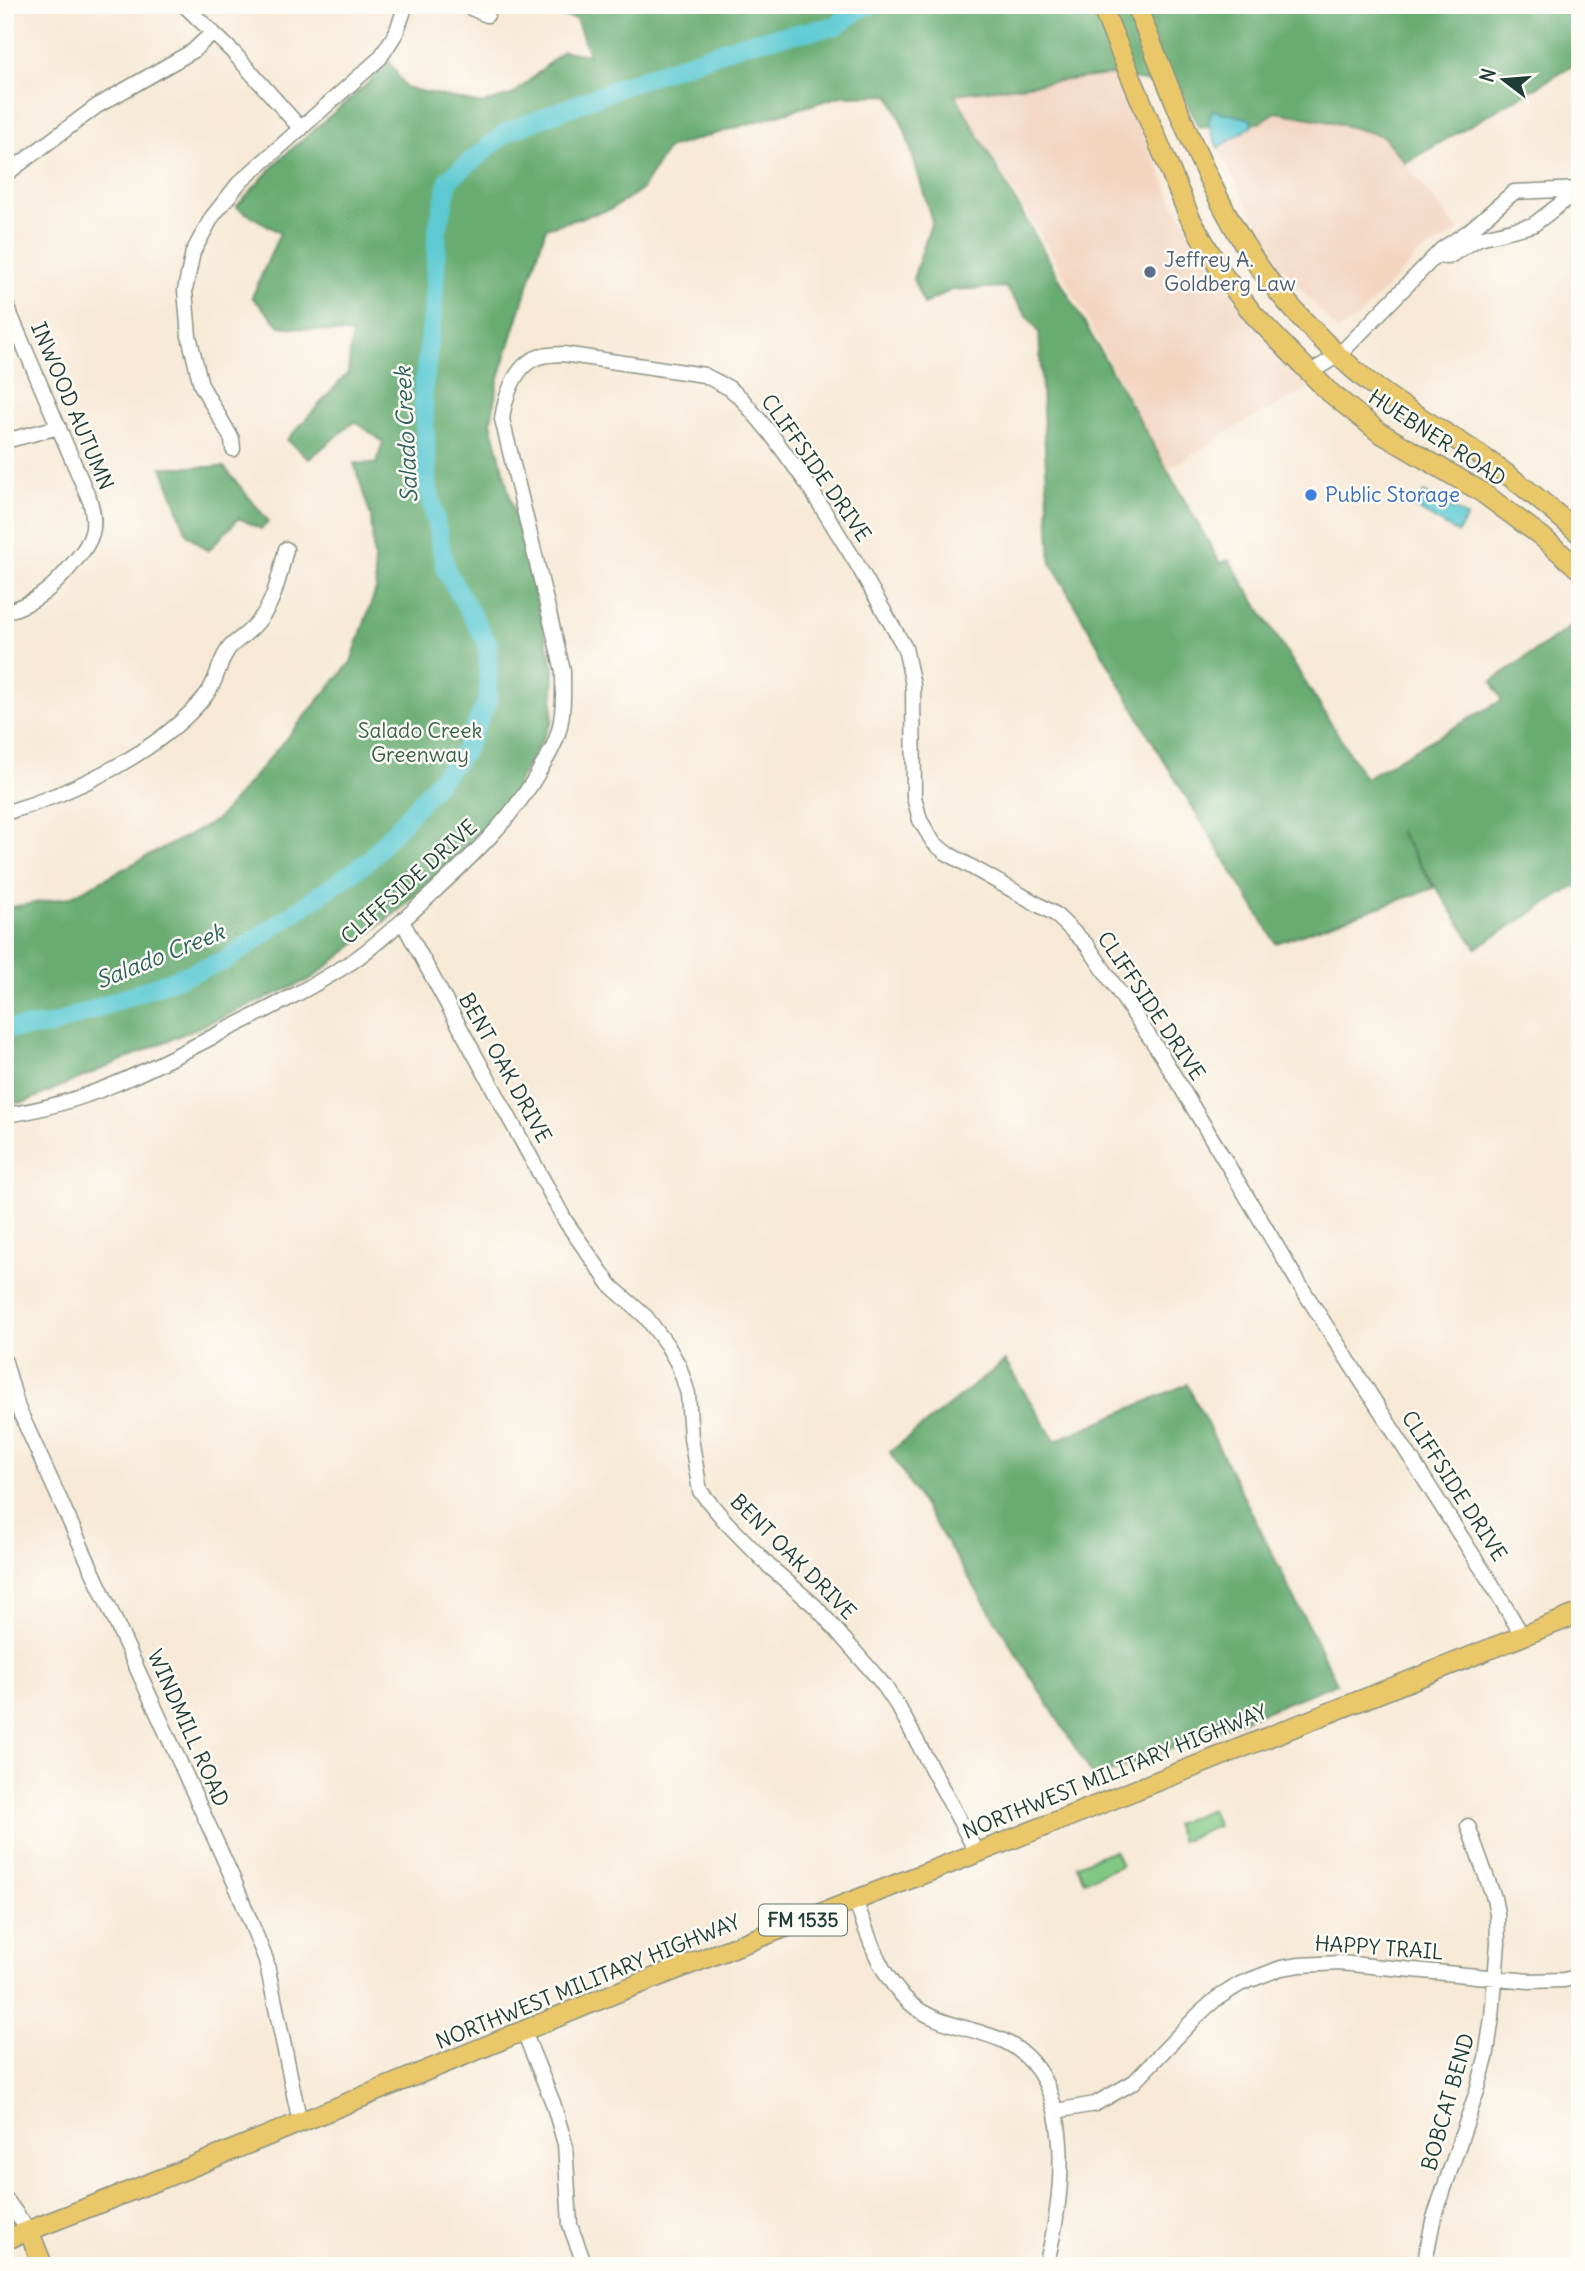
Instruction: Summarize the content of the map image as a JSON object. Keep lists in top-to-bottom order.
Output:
{
  "streets": {
    "main road": ["HUEBNER ROAD", "NORTHWEST MILITARY HIGHWAY", "FM 1535"],
    "street": [
      "INWOOD AUTUMN",
      "CLIFFSIDE DRIVE",
      "BENT OAK DRIVE",
      "WINDMILL ROAD",
      "HAPPY TRAIL",
      "BOBCAT BEND"
    ]
  },
  "crossings": [
    ["CLIFFSIDE DRIVE", "BENT OAK DRIVE"],
    ["CLIFFSIDE DRIVE", "NORTHWEST MILITARY HIGHWAY"],
    ["BENT OAK DRIVE", "NORTHWEST MILITARY HIGHWAY"],
    ["WINDMILL ROAD", "NORTHWEST MILITARY HIGHWAY"],
    ["HAPPY TRAIL", "BOBCAT BEND"]
  ],
  "water": ["Salado Creek"],
  "parks": ["Salado Creek Greenway"],
  "places": ["Jeffrey A. Goldberg Law", "Public Storage"],
  "north": "left"
}
